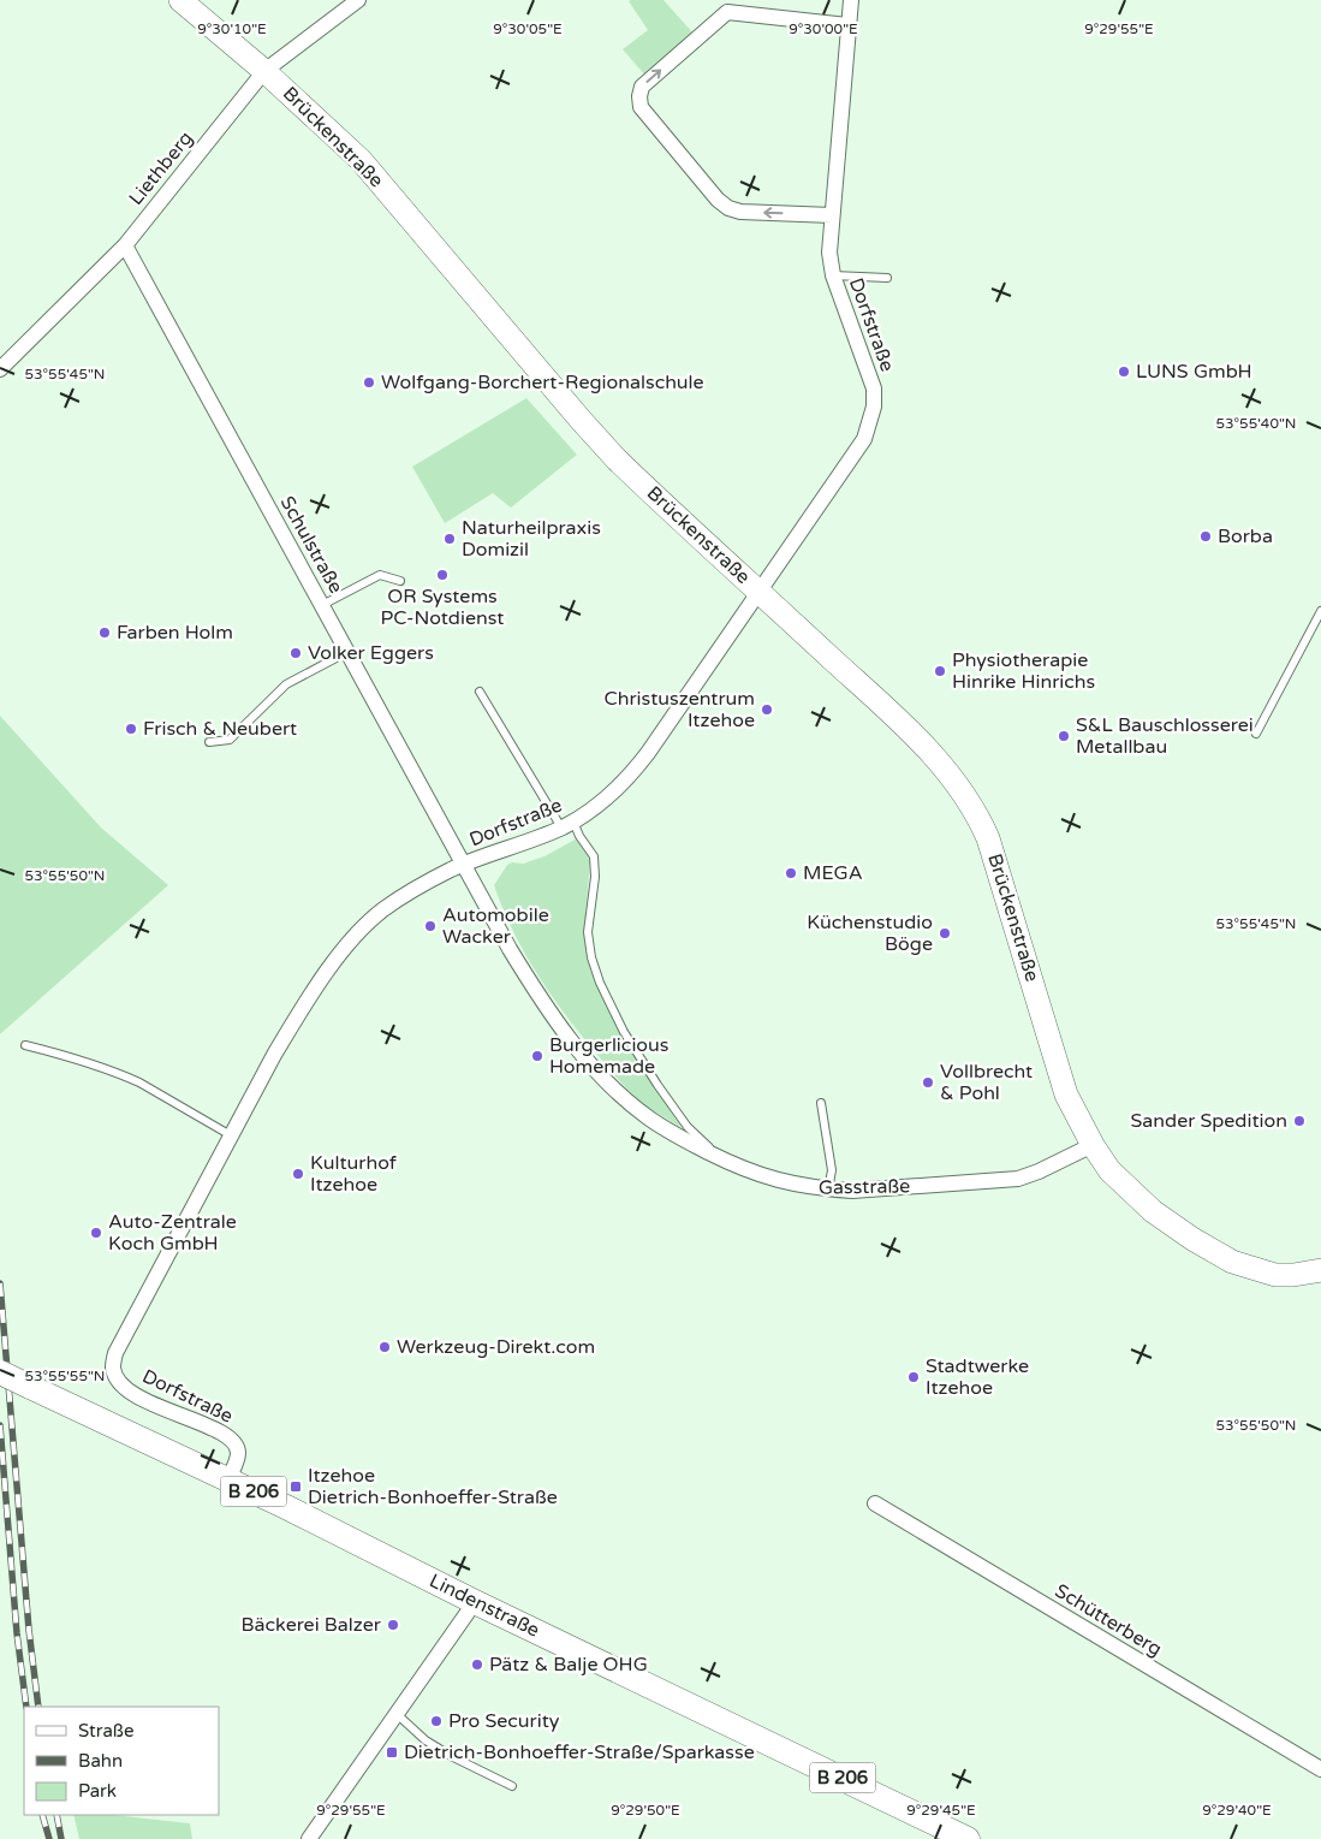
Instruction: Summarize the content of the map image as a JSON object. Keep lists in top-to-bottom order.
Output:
{
  "streets": {
    "main road": ["B 206", "Lindenstraße"],
    "street": [
      "Brückenstraße",
      "Liethberg",
      "Dorfstraße",
      "Schulstraße",
      "Gasstraße",
      "Schütterberg"
    ]
  },
  "crossings": [
    ["Brückenstraße", "Liethberg"],
    ["Brückenstraße", "Dorfstraße"],
    ["Brückenstraße", "Gasstraße"],
    ["Liethberg", "Schulstraße"],
    ["Dorfstraße", "Schulstraße"],
    ["Dorfstraße", "Gasstraße"],
    ["Dorfstraße", "Lindenstraße"],
    ["Schulstraße", "Gasstraße"]
  ],
  "places": {
    "other": [
      "LUNS GmbH",
      "Wolfgang-Borchert-Regionalschule",
      "Borba",
      "Naturheilpraxis Domizil",
      "OR Systems PC-Notdienst",
      "Farben Holm",
      "Volker Eggers",
      "Physiotherapie Hinrike Hinrichs",
      "Christuszentrum Itzehoe",
      "Frisch & Neubert",
      "S&L Bauschlosserei Metallbau",
      "MEGA",
      "Automobile Wacker",
      "Küchenstudio Böge",
      "Burgerlicious Homemade",
      "Vollbrecht & Pohl",
      "Sander Spedition",
      "Kulturhof Itzehoe",
      "Auto-Zentrale Koch GmbH",
      "Werkzeug-Direkt.com",
      "Stadtwerke Itzehoe",
      "Bäckerei Balzer",
      "Pätz & Balje OHG",
      "Pro Security"
    ],
    "transit": ["Itzehoe Dietrich-Bonhoeffer-Straße", "Dietrich-Bonhoeffer-Straße/Sparkasse"]
  },
  "legend": ["Straße", "Bahn", "Park"],
  "coordinates": [
    "9°30'10\"E",
    "9°30'00\"E",
    "9°29'55\"E",
    "9°30'05\"E",
    "53°55'45\"N",
    "53°55'40\"N",
    "53°55'50\"N",
    "53°55'55\"N",
    "9°29'50\"E",
    "9°29'45\"E",
    "9°29'40\"E"
  ]
}
